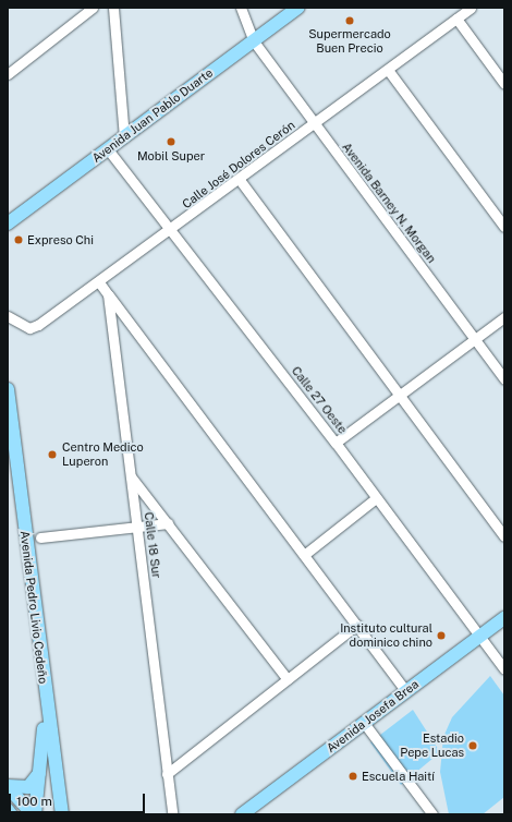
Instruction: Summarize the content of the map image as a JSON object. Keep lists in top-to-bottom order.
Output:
{
  "streets": {
    "main road": ["Avenida Juan Pablo Duarte", "Avenida Pedro Livio Cedeño", "Avenida Josefa Brea"],
    "street": [
      "Calle José Dolores Cerón",
      "Avenida Barney N. Morgan",
      "Calle 27 Oeste",
      "Calle 18 Sur"
    ]
  },
  "crossings": [
    ["Avenida Juan Pablo Duarte", "Avenida Barney N. Morgan"],
    ["Avenida Juan Pablo Duarte", "Calle 27 Oeste"],
    ["Calle José Dolores Cerón", "Avenida Barney N. Morgan"],
    ["Calle José Dolores Cerón", "Calle 27 Oeste"],
    ["Calle José Dolores Cerón", "Calle 18 Sur"],
    ["Calle 27 Oeste", "Avenida Josefa Brea"]
  ],
  "places": [
    "Supermercado Buen Precio",
    "Mobil Super",
    "Expreso Chi",
    "Centro Medico Luperon",
    "Instituto cultural dominico chino",
    "Estadio Pepe Lucas",
    "Escuela Haití"
  ],
  "scale_bar": "100 m"
}
